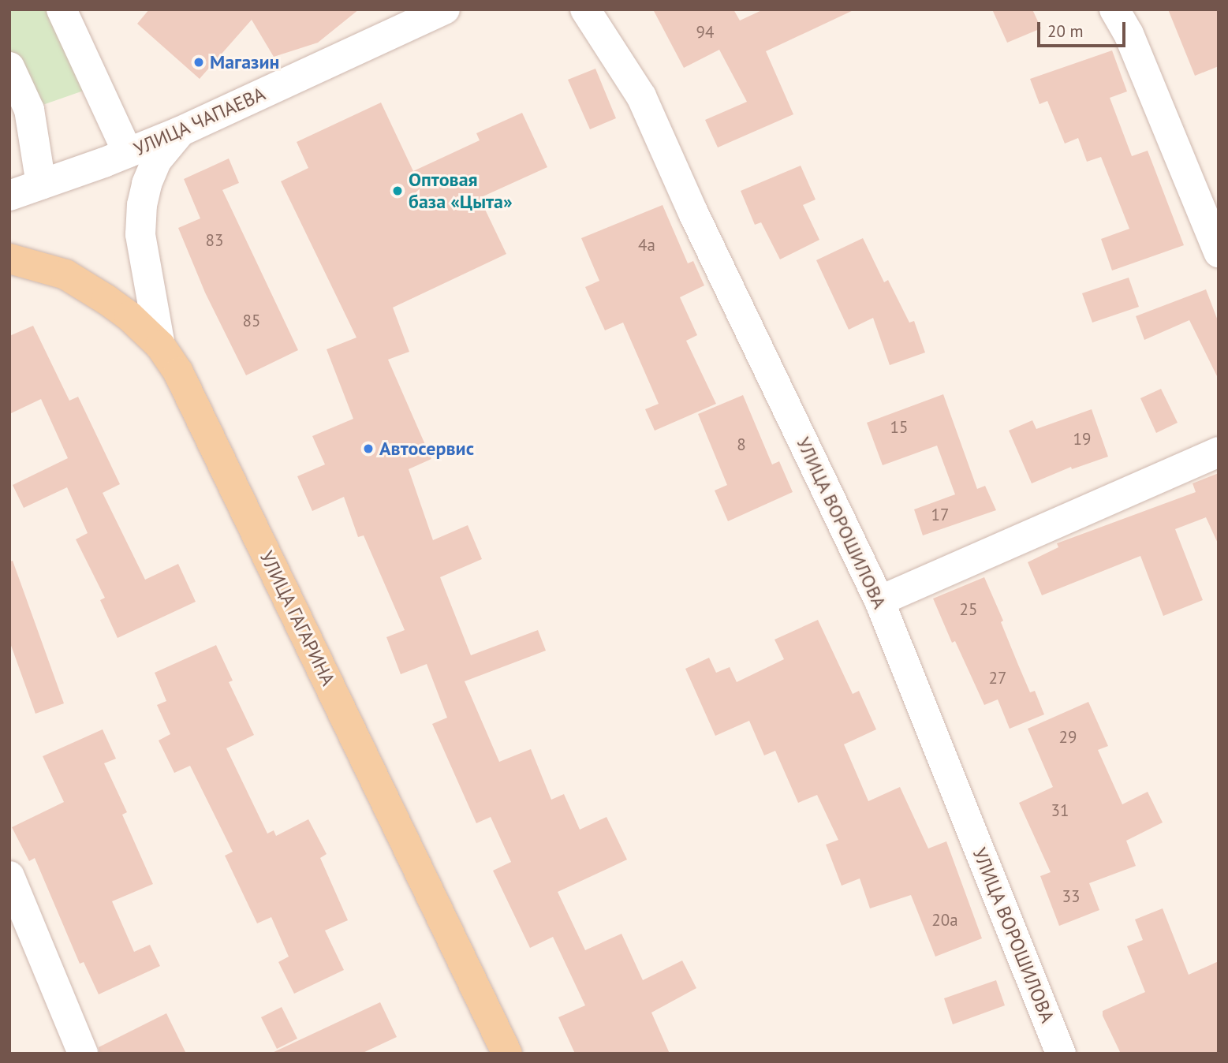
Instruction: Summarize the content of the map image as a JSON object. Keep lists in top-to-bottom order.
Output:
{
  "streets": {
    "main road": ["УЛИЦА ГАГАРИНА"],
    "street": ["УЛИЦА ЧАПАЕВА", "УЛИЦА ВОРОШИЛОВА"]
  },
  "places": ["Магазин", "Оптовая база «Цыта»", "Автосервис"],
  "house_numbers": [
    "94",
    "83",
    "4а",
    "85",
    "15",
    "19",
    "8",
    "17",
    "25",
    "27",
    "29",
    "31",
    "33",
    "20а"
  ],
  "scale_bar": "20 m"
}
